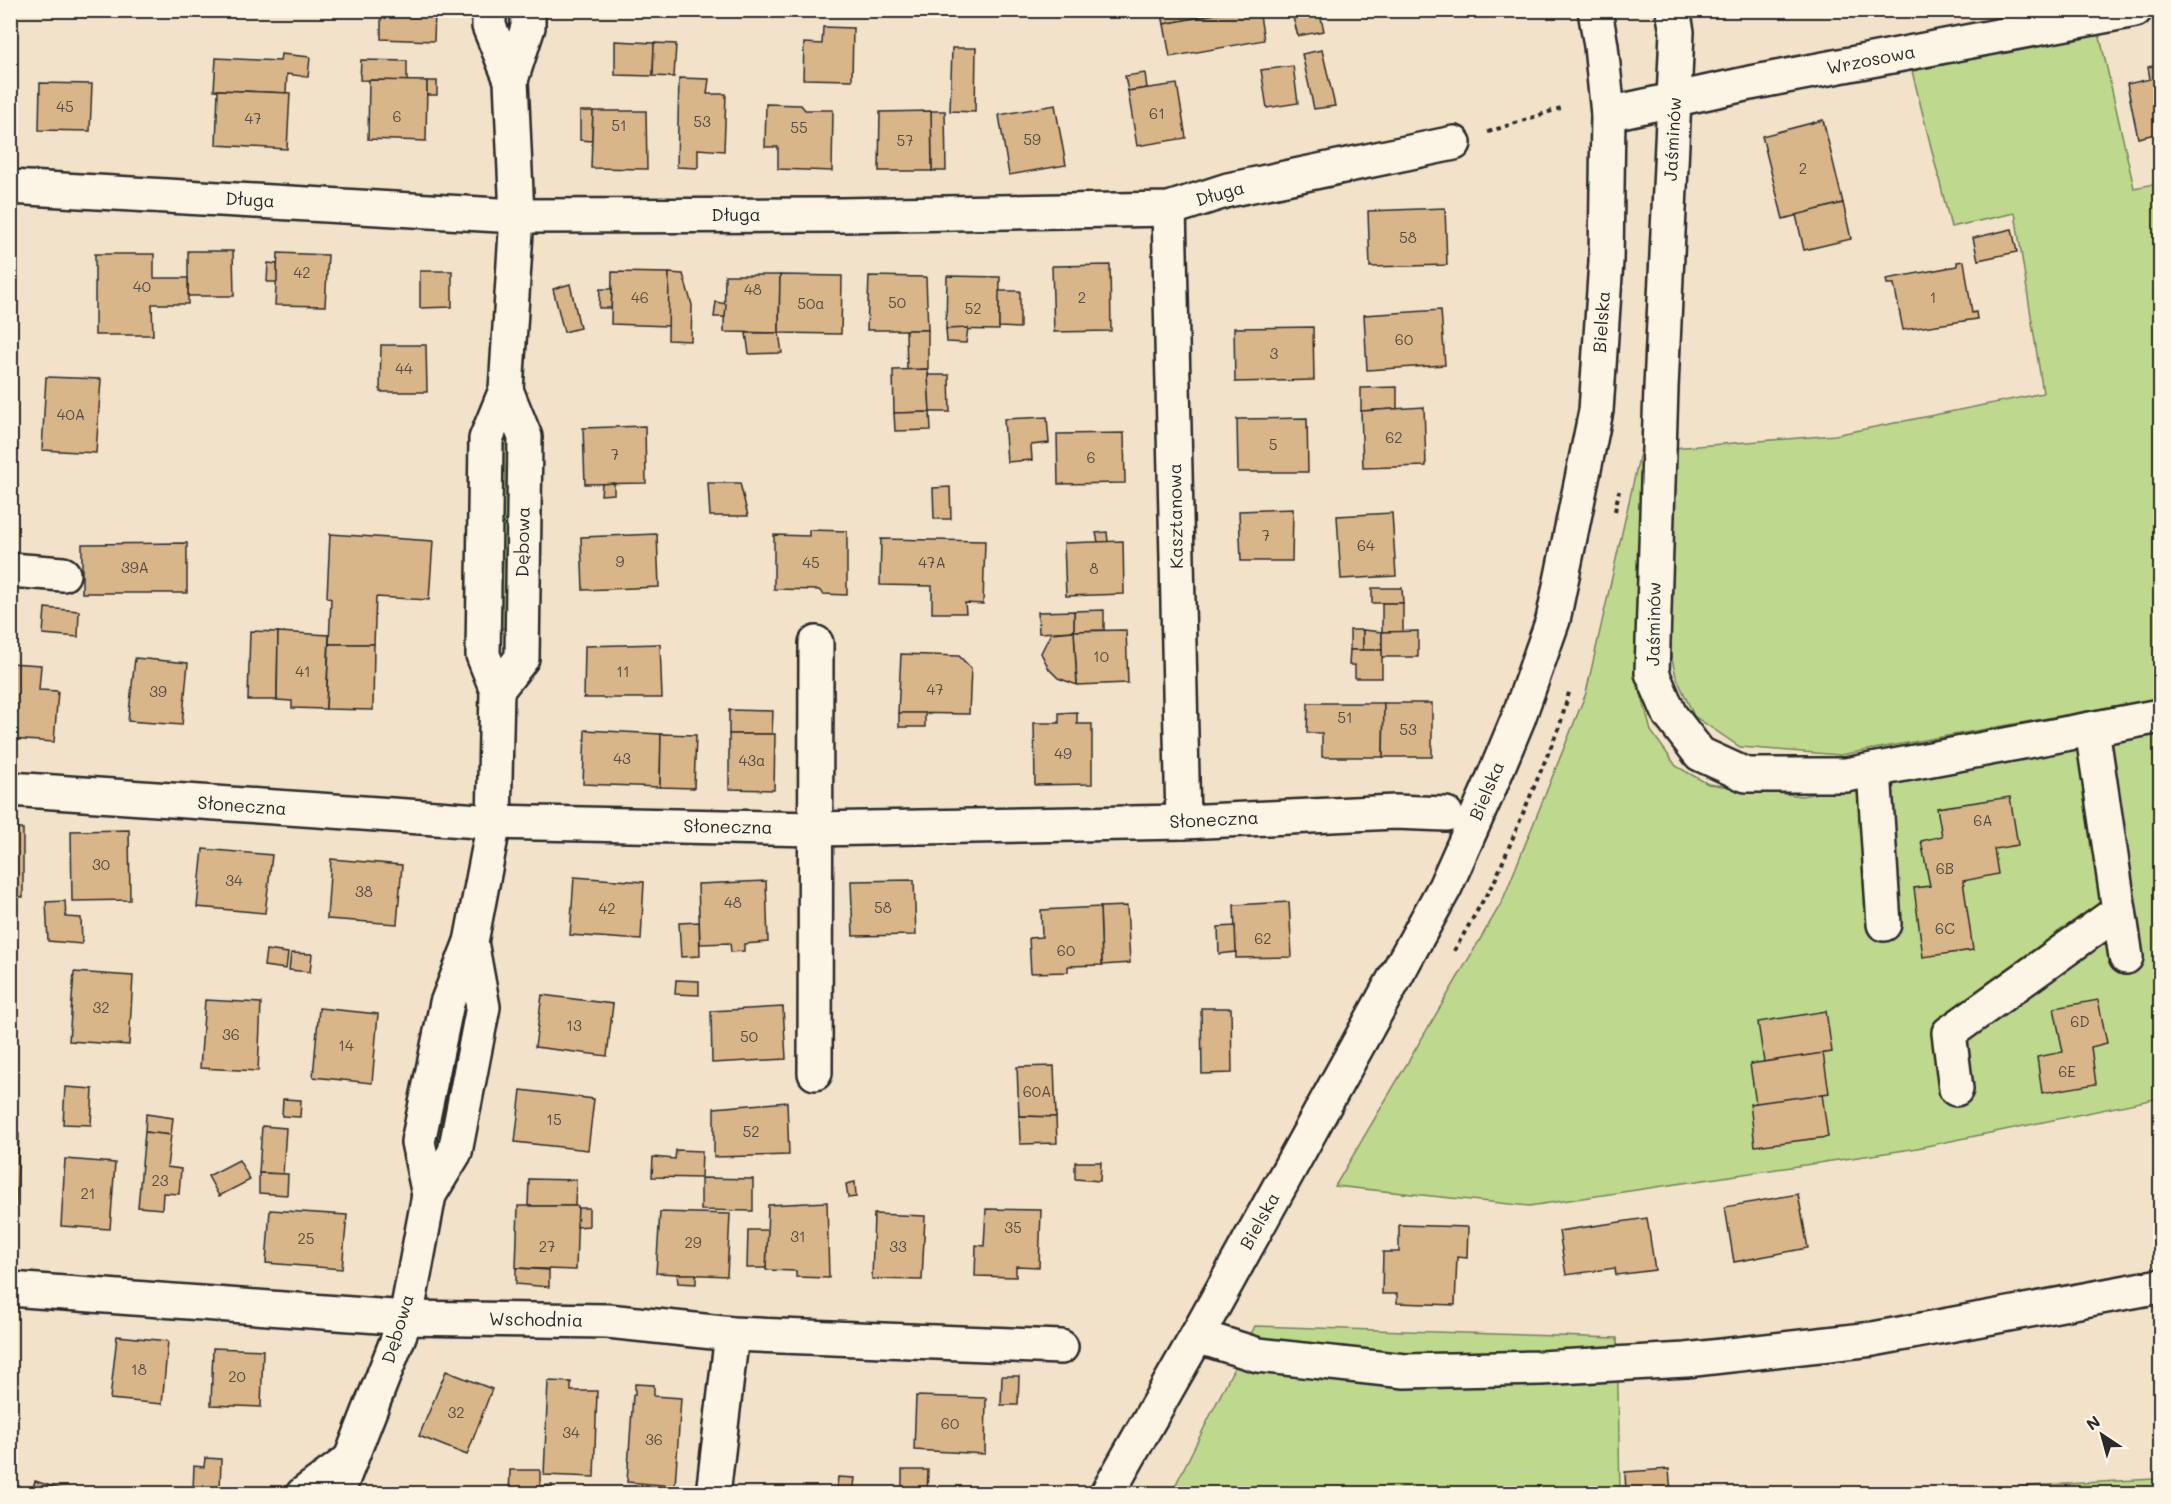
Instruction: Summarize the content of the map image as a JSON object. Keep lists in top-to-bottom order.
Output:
{
  "streets": {
    "street": [
      "Wrzosowa",
      "Jaśminów",
      "Długa",
      "Bielska",
      "Kasztanowa",
      "Dębowa",
      "Słoneczna",
      "Wschodnia"
    ]
  },
  "crossings": [
    ["Wrzosowa", "Jaśminów"],
    ["Wrzosowa", "Bielska"],
    ["Długa", "Kasztanowa"],
    ["Długa", "Dębowa"],
    ["Kasztanowa", "Słoneczna"],
    ["Dębowa", "Słoneczna"],
    ["Dębowa", "Wschodnia"]
  ],
  "house_numbers": [
    "45",
    "61",
    "6",
    "47",
    "53",
    "51",
    "55",
    "59",
    "57",
    "2",
    "58",
    "42",
    "40",
    "48",
    "46",
    "2",
    "1",
    "50",
    "50a",
    "52",
    "60",
    "3",
    "44",
    "40A",
    "62",
    "5",
    "7",
    "6",
    "7",
    "64",
    "9",
    "45",
    "47A",
    "39A",
    "8",
    "10",
    "41",
    "11",
    "47",
    "39",
    "51",
    "53",
    "49",
    "43",
    "43a",
    "6A",
    "30",
    "6B",
    "34",
    "38",
    "48",
    "58",
    "42",
    "6C",
    "62",
    "60",
    "32",
    "6D",
    "13",
    "36",
    "50",
    "14",
    "6E",
    "60A",
    "15",
    "52",
    "23",
    "21",
    "35",
    "31",
    "25",
    "29",
    "27",
    "33",
    "18",
    "20",
    "32",
    "60",
    "34",
    "36"
  ],
  "north": "top left"
}
